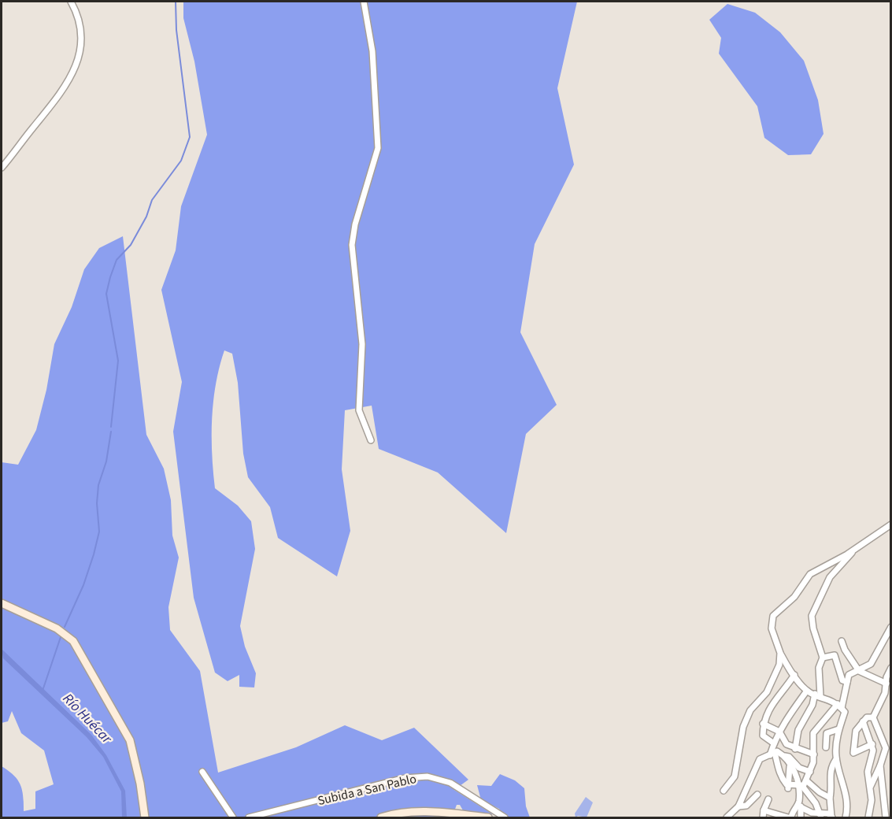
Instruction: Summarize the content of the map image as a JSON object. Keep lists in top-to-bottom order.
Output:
{
  "streets": {
    "street": ["Subida a San Pablo"]
  },
  "water": ["Río Huécar"]
}
